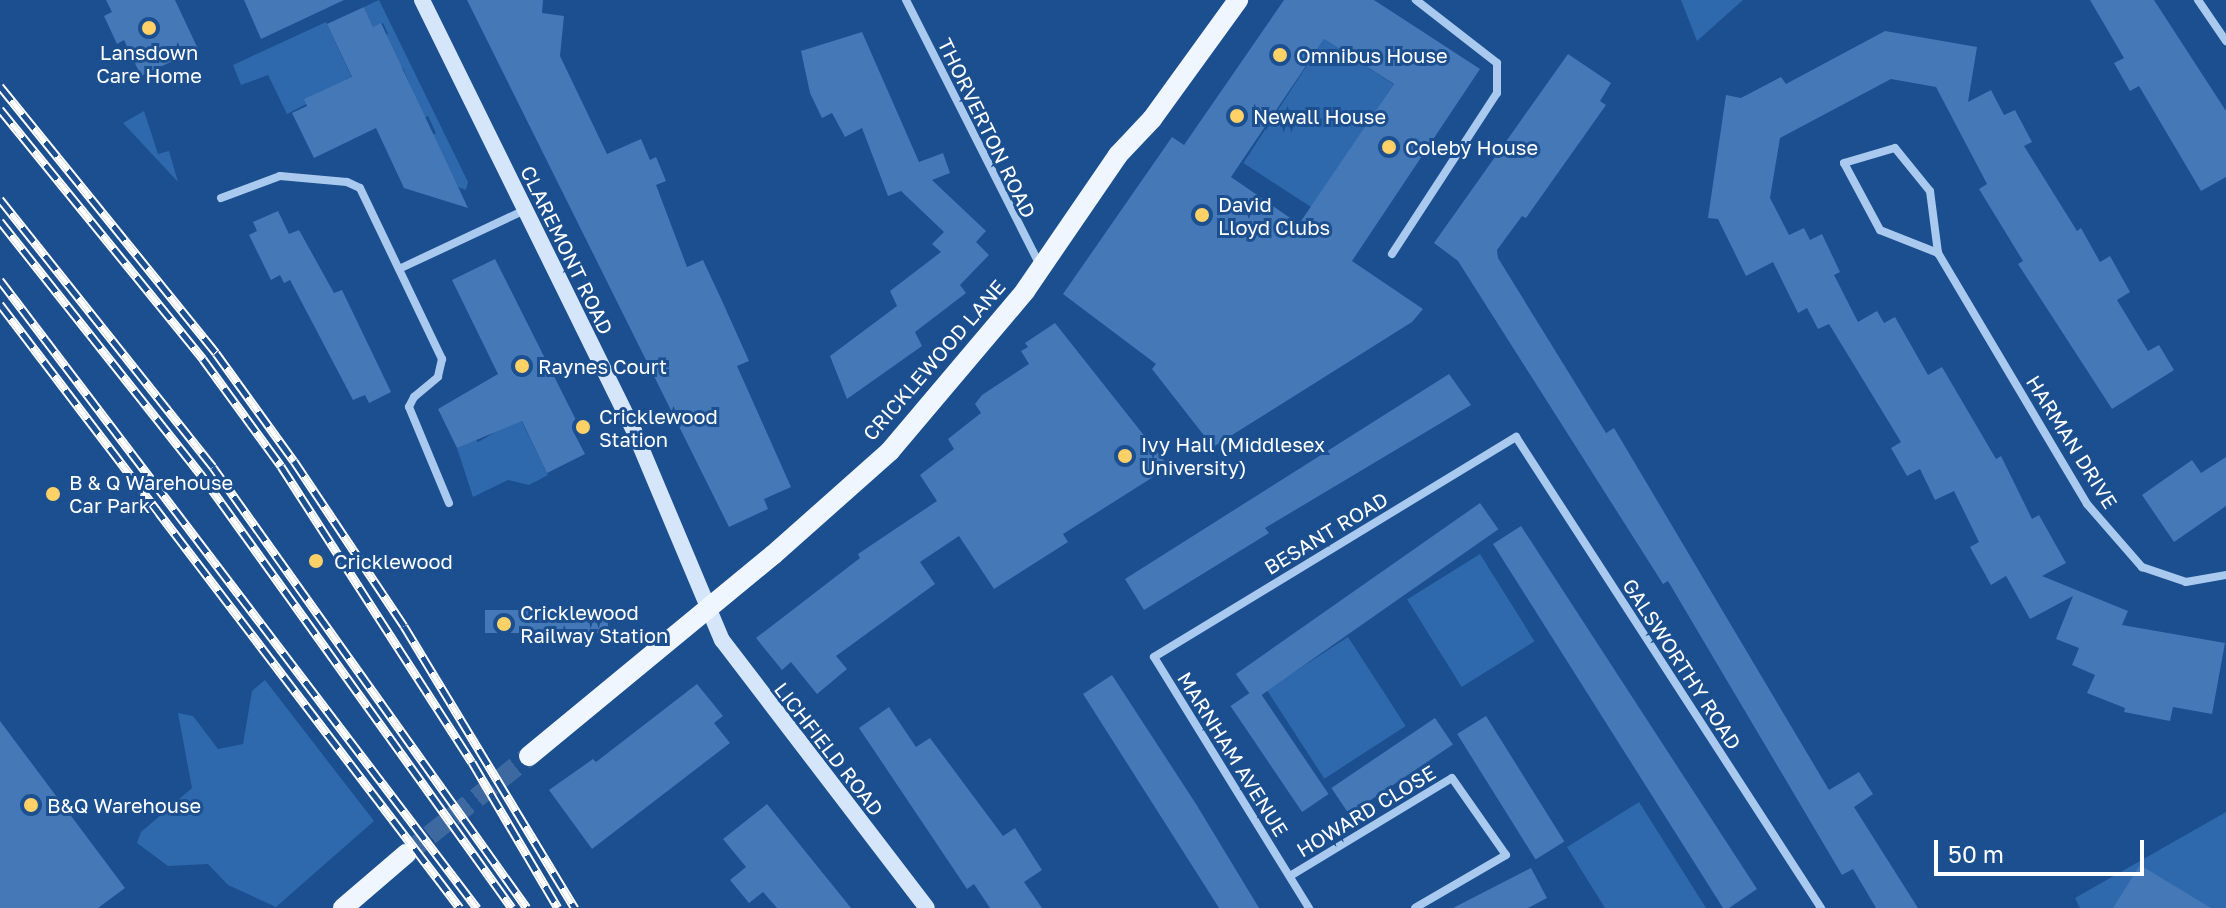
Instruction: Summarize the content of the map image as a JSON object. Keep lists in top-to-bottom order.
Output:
{
  "streets": {
    "main road": ["CRICKLEWOOD LANE"],
    "street": [
      "THORVERTON ROAD",
      "CLAREMONT ROAD",
      "HARMAN DRIVE",
      "BESANT ROAD",
      "GALSWORTHY ROAD",
      "LICHFIELD ROAD",
      "MARNHAM AVENUE",
      "HOWARD CLOSE"
    ]
  },
  "crossings": [
    ["THORVERTON ROAD", "CRICKLEWOOD LANE"],
    ["CLAREMONT ROAD", "CRICKLEWOOD LANE"],
    ["CLAREMONT ROAD", "LICHFIELD ROAD"],
    ["CRICKLEWOOD LANE", "LICHFIELD ROAD"],
    ["BESANT ROAD", "GALSWORTHY ROAD"],
    ["BESANT ROAD", "MARNHAM AVENUE"],
    ["MARNHAM AVENUE", "HOWARD CLOSE"]
  ],
  "places": [
    "Lansdown Care Home",
    "Omnibus House",
    "Newall House",
    "Coleby House",
    "David Lloyd Clubs",
    "Raynes Court",
    "Cricklewood Station",
    "Ivy Hall (Middlesex University)",
    "B & Q Warehouse Car Park",
    "Cricklewood",
    "Cricklewood Railway Station",
    "B&Q Warehouse"
  ],
  "scale_bar": "50 m"
}
